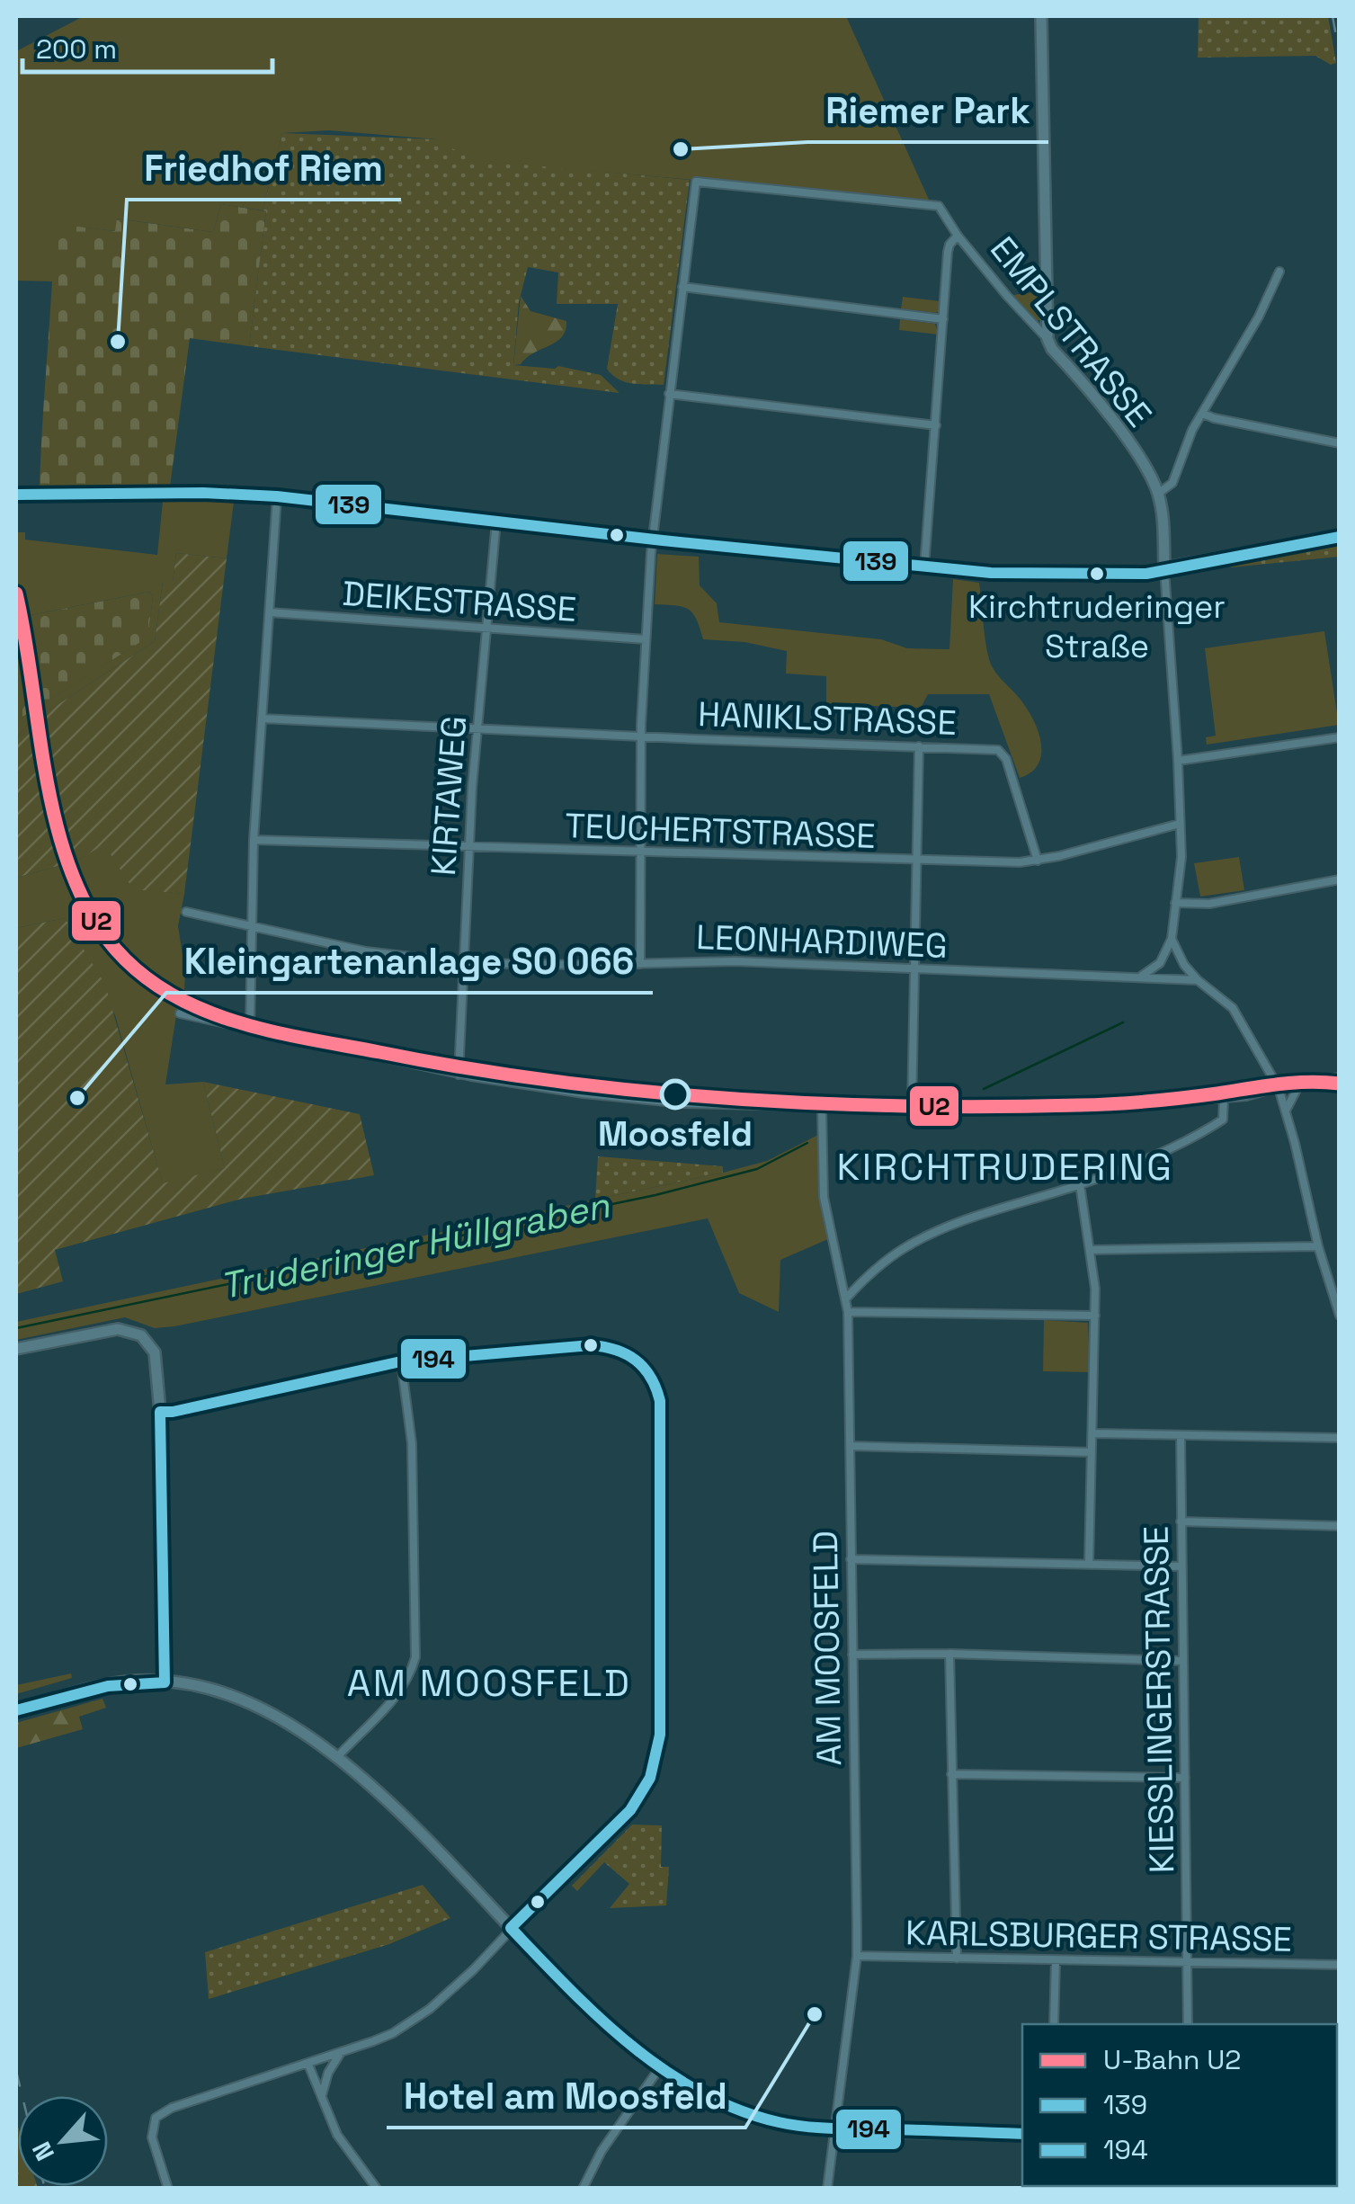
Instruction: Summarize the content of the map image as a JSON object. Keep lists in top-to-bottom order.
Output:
{
  "streets": {
    "street": [
      "EMPLSTRASSE",
      "DEIKESTRASSE",
      "HANIKLSTRASSE",
      "KIRTAWEG",
      "TEUCHERTSTRASSE",
      "LEONHARDIWEG",
      "AM MOOSFELD",
      "KIESSLINGERSTRASSE",
      "KARLSBURGER STRASSE"
    ]
  },
  "crossings": [
    ["DEIKESTRASSE", "KIRTAWEG"],
    ["HANIKLSTRASSE", "KIRTAWEG"],
    ["HANIKLSTRASSE", "TEUCHERTSTRASSE"],
    ["KIRTAWEG", "TEUCHERTSTRASSE"],
    ["KIRTAWEG", "LEONHARDIWEG"],
    ["AM MOOSFELD", "KARLSBURGER STRASSE"],
    ["KIESSLINGERSTRASSE", "KARLSBURGER STRASSE"]
  ],
  "districts": ["KIRCHTRUDERING", "AM MOOSFELD"],
  "water": ["Truderinger Hüllgraben"],
  "places": [
    "Riemer Park",
    "Friedhof Riem",
    "Kirchtruderinger Straße",
    "Moosfeld",
    "Kleingartenanlage SO 066",
    "Hotel am Moosfeld"
  ],
  "lines": ["transit line 139", "metro line U2", "transit line 194"],
  "legend": ["U-Bahn U2", "139", "194"],
  "scale_bar": "200 m",
  "north": "bottom left"
}
